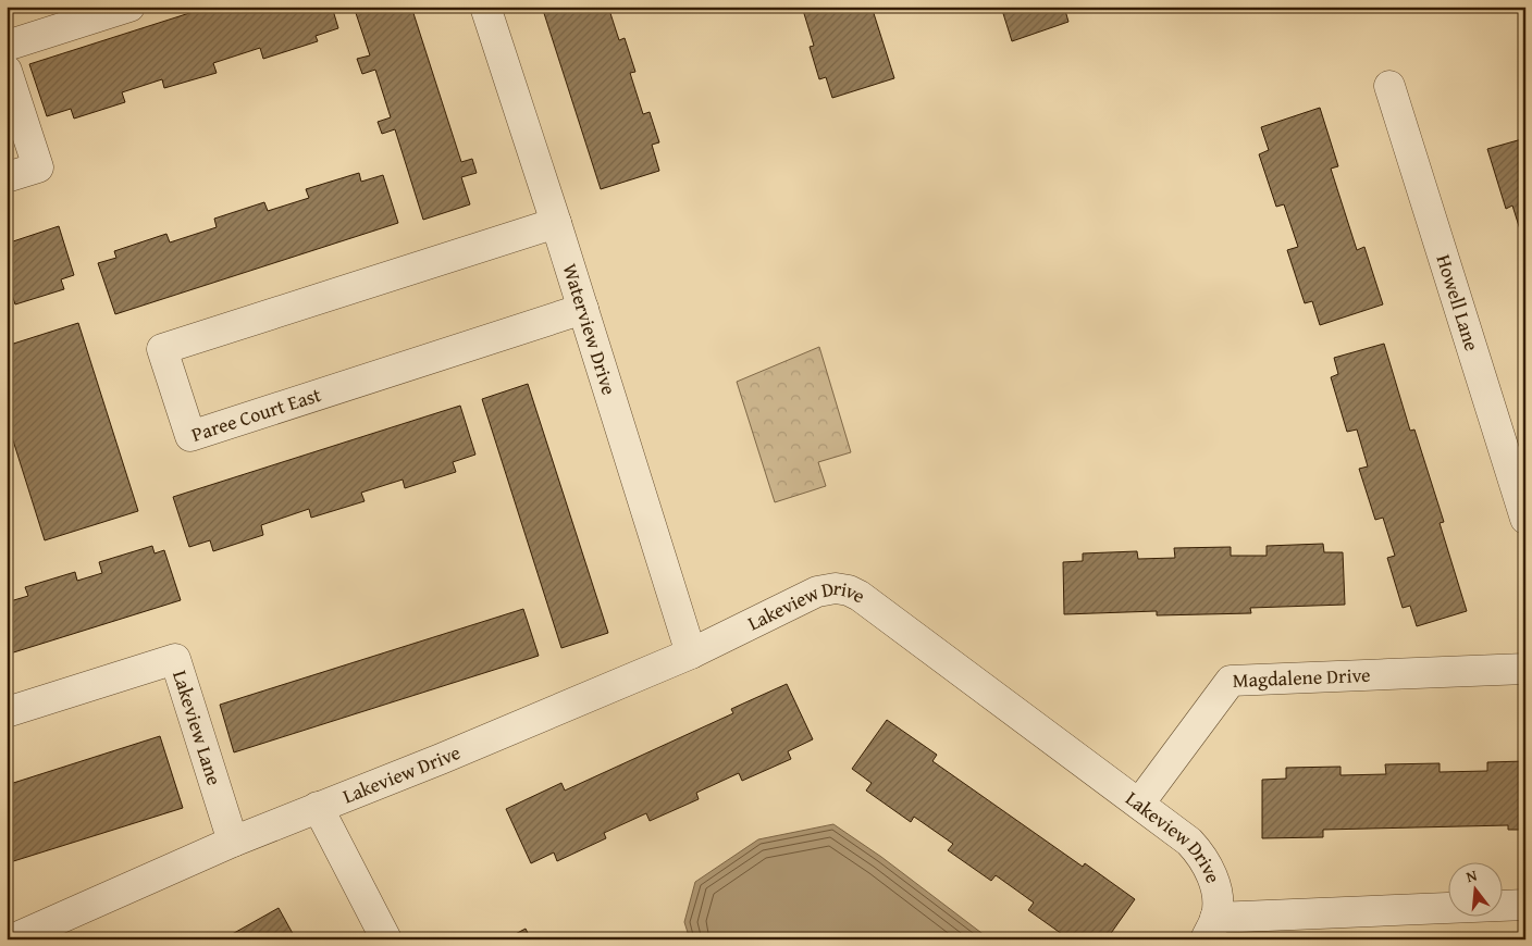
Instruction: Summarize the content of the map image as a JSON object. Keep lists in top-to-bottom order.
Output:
{
  "streets": {
    "street": [
      "Howell Lane",
      "Waterview Drive",
      "Paree Court East",
      "Lakeview Drive",
      "Magdalene Drive",
      "Lakeview Lane"
    ]
  },
  "crossings": [
    ["Waterview Drive", "Paree Court East"],
    ["Waterview Drive", "Lakeview Drive"],
    ["Lakeview Drive", "Magdalene Drive"],
    ["Lakeview Drive", "Lakeview Lane"]
  ],
  "north": "top"
}
